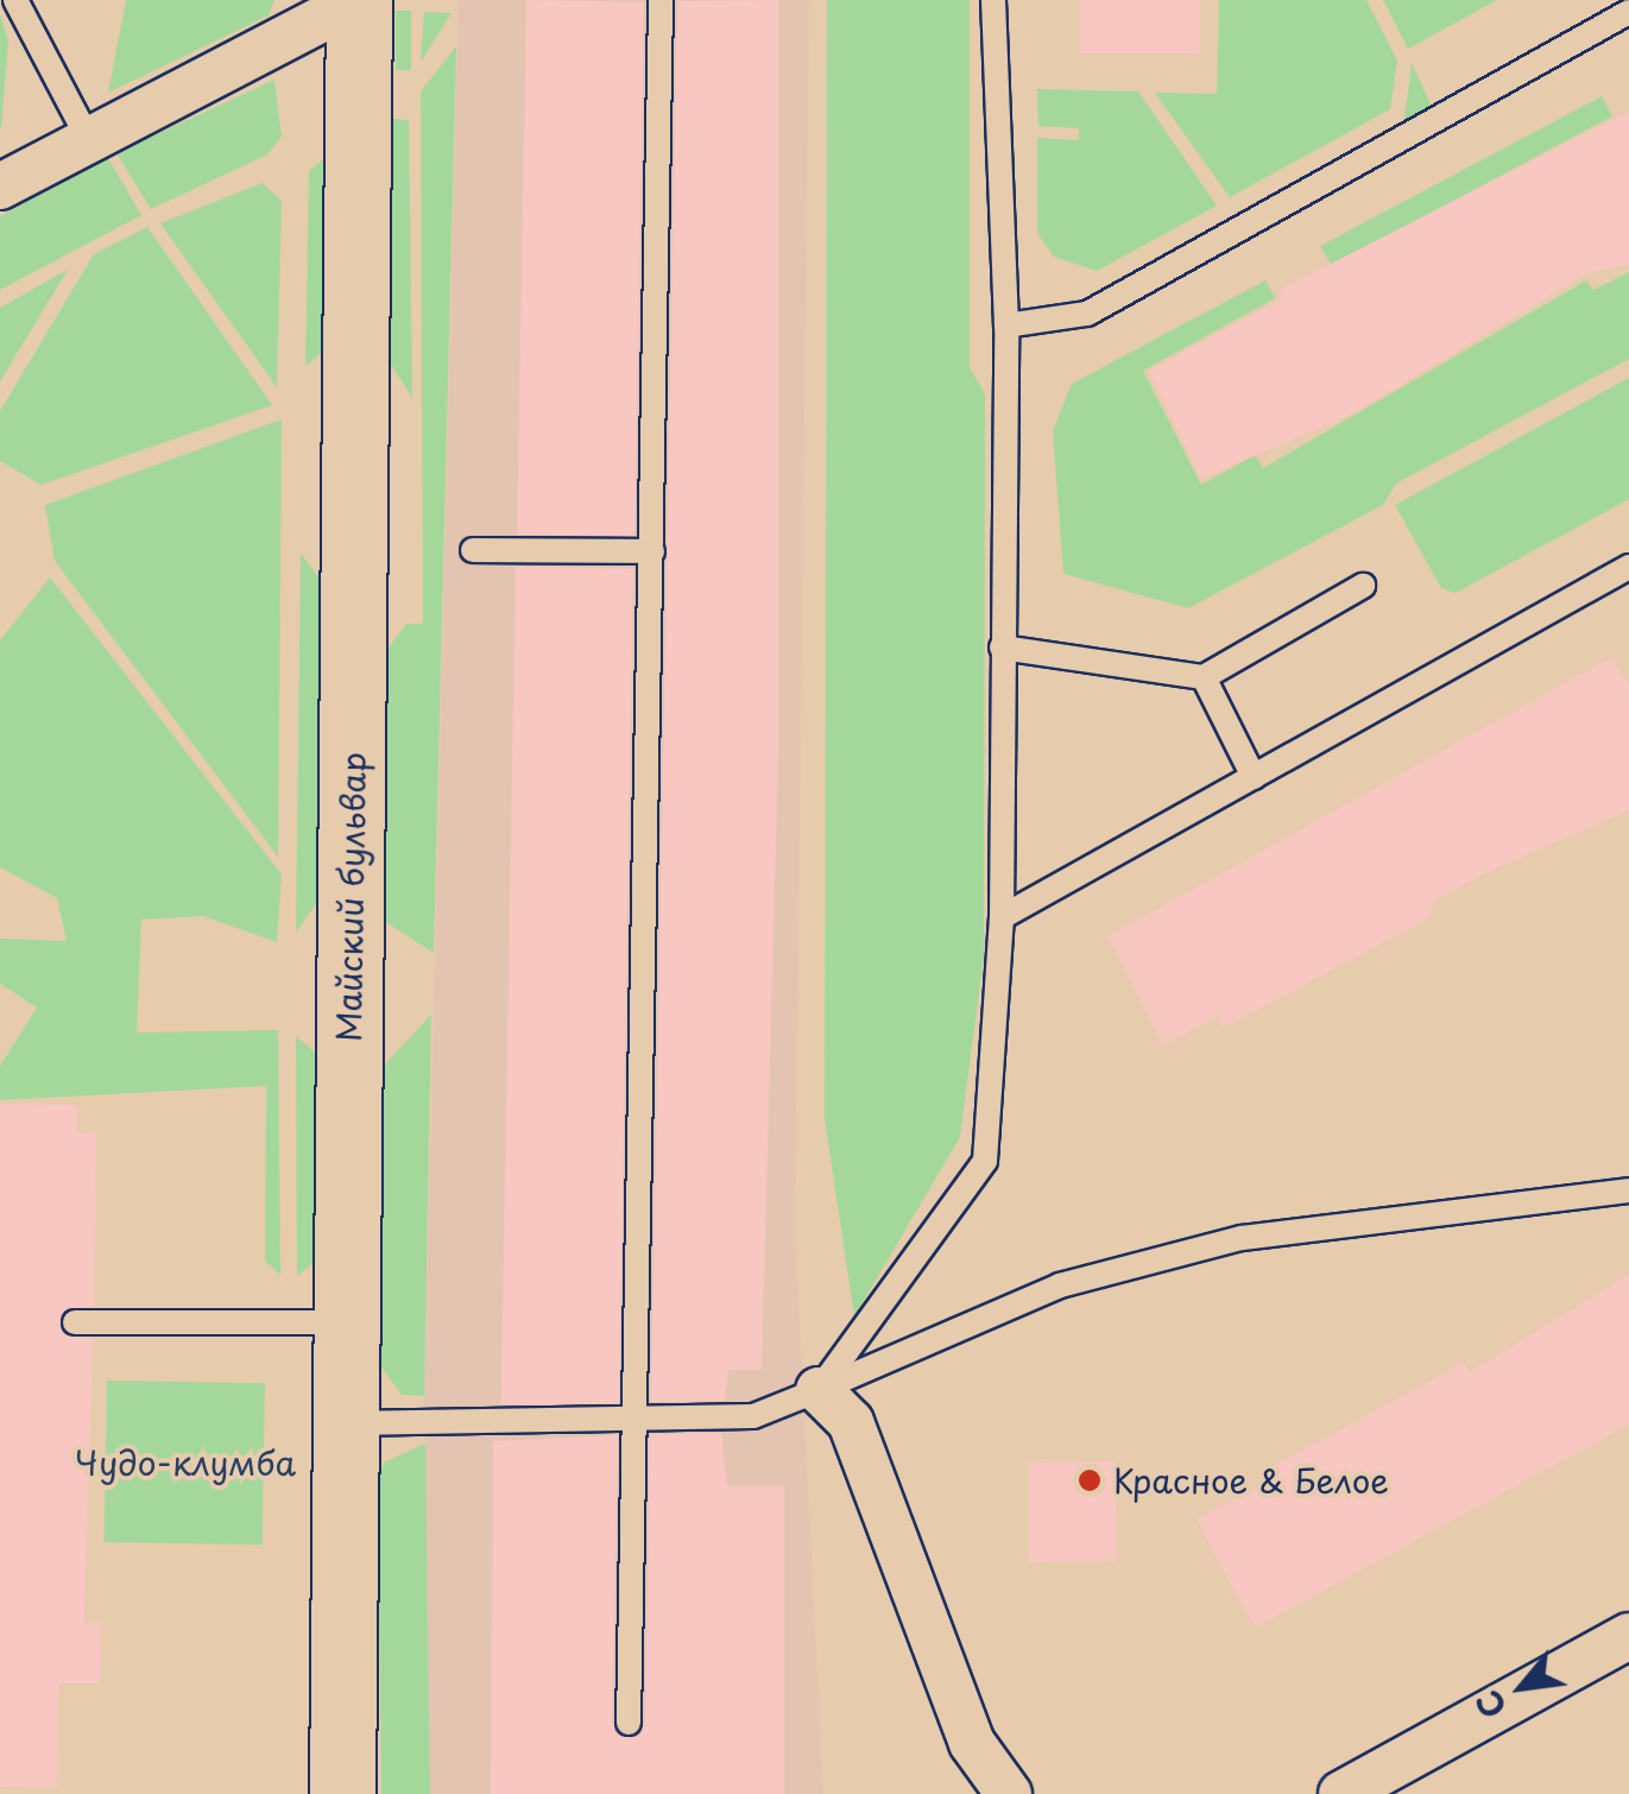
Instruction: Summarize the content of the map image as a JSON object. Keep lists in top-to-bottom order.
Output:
{
  "streets": {
    "main road": ["Майский бульвар"]
  },
  "parks": ["Чудо-клумба"],
  "places": ["Красное & Белое"],
  "north": "bottom left"
}
